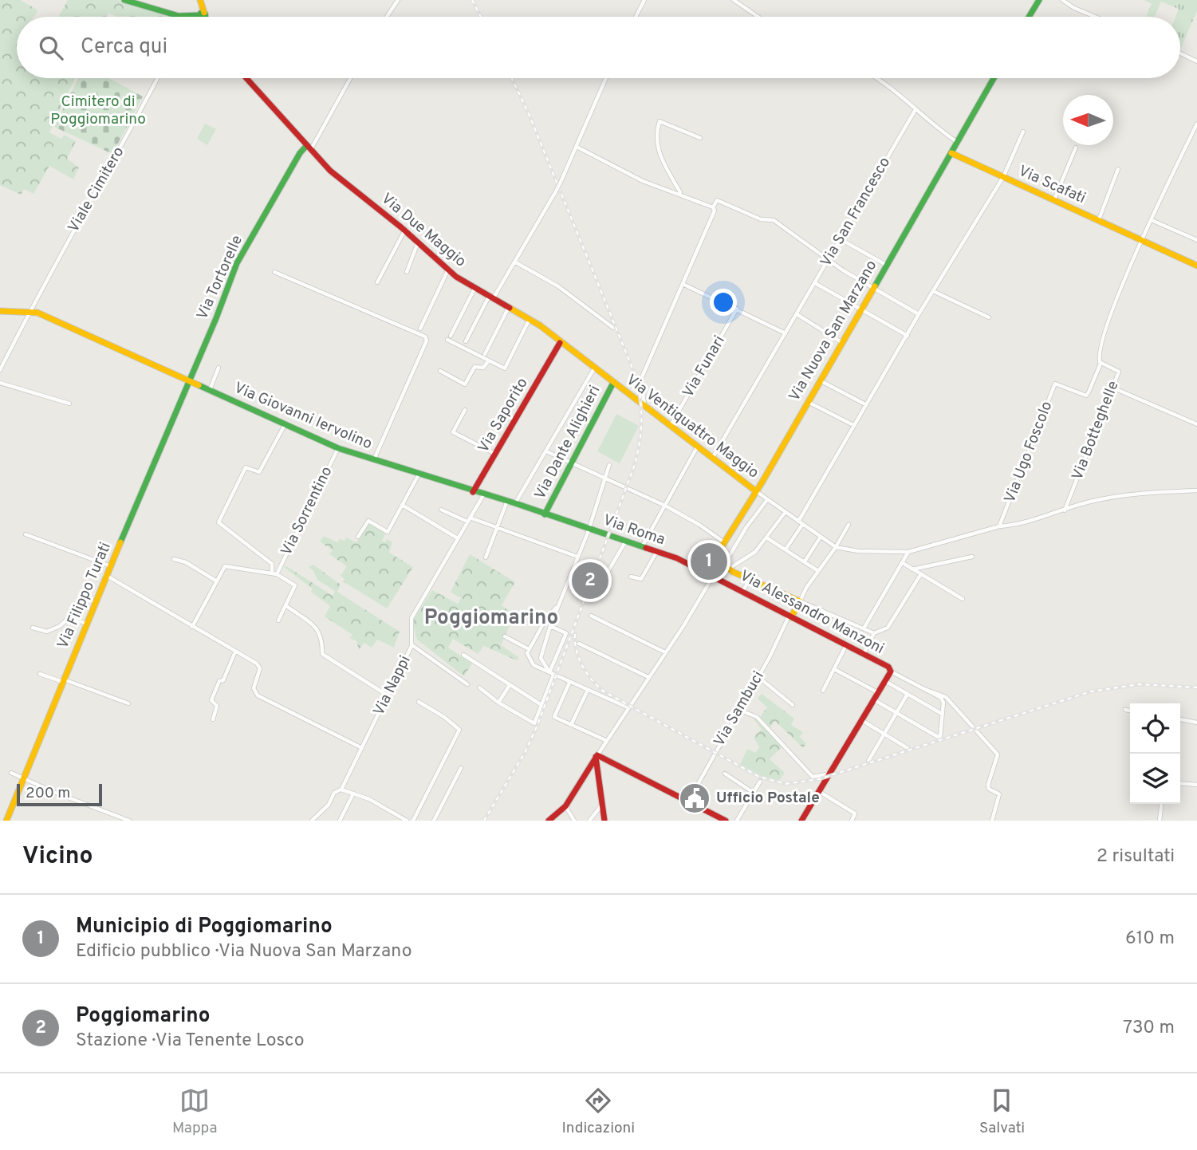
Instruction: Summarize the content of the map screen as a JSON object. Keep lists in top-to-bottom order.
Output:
{
  "streets": {
    "main road": [
      "Via Scafati",
      "Via Due Maggio",
      "Via Tortorelle",
      "Via Nuova San Marzano",
      "Via Saporito",
      "Via Giovanni Iervolino",
      "Via Ventiquattro Maggio",
      "Via Dante Alighieri",
      "Via Roma",
      "Via Filippo Turati",
      "Via Alessandro Manzoni"
    ],
    "street": [
      "Viale Cimitero",
      "Via San Francesco",
      "Via Funari",
      "Via Botteghelle",
      "Via Ugo Foscolo",
      "Via Sorrentino",
      "Via Nappi",
      "Via Sambuci"
    ]
  },
  "crossings": [
    ["Via Scafati", "Via Nuova San Marzano"],
    ["Via Scafati", "Via Ugo Foscolo"],
    ["Viale Cimitero", "Via Giovanni Iervolino"],
    ["Via Due Maggio", "Via Tortorelle"],
    ["Via Due Maggio", "Via Saporito"],
    ["Via Due Maggio", "Via Ventiquattro Maggio"],
    ["Via Due Maggio", "Via Dante Alighieri"],
    ["Via Tortorelle", "Via Giovanni Iervolino"],
    ["Via Tortorelle", "Via Filippo Turati"],
    ["Via Nuova San Marzano", "Via Ventiquattro Maggio"],
    ["Via Funari", "Via Ventiquattro Maggio"],
    ["Via Saporito", "Via Giovanni Iervolino"],
    ["Via Giovanni Iervolino", "Via Sorrentino"],
    ["Via Giovanni Iervolino", "Via Filippo Turati"],
    ["Via Ventiquattro Maggio", "Via Dante Alighieri"],
    ["Via Botteghelle", "Via Ugo Foscolo"],
    ["Via Dante Alighieri", "Via Roma"],
    ["Via Roma", "Via Alessandro Manzoni"],
    ["Via Roma", "Via Nappi"],
    ["Via Alessandro Manzoni", "Via Sambuci"]
  ],
  "districts": ["Poggiomarino"],
  "parks": ["Cimitero di Poggiomarino"],
  "places": {
    "public building": ["Ufficio Postale"]
  },
  "scale_bar": "200 m",
  "north": "left",
  "page": {
    "search": "Cerca qui",
    "pins": ["1", "2"],
    "scale": "200 m",
    "heading": ["Vicino", "2 risultati"],
    "list": [
      {
        "mark": "1",
        "name": "Municipio di Poggiomarino",
        "note": "Edificio pubblico · Via Nuova San Marzano",
        "value": "610 m"
      },
      {
        "mark": "2",
        "name": "Poggiomarino",
        "note": "Stazione · Via Tenente Losco",
        "value": "730 m"
      }
    ],
    "nav": ["Mappa", "Indicazioni", "Salvati"]
  }
}
